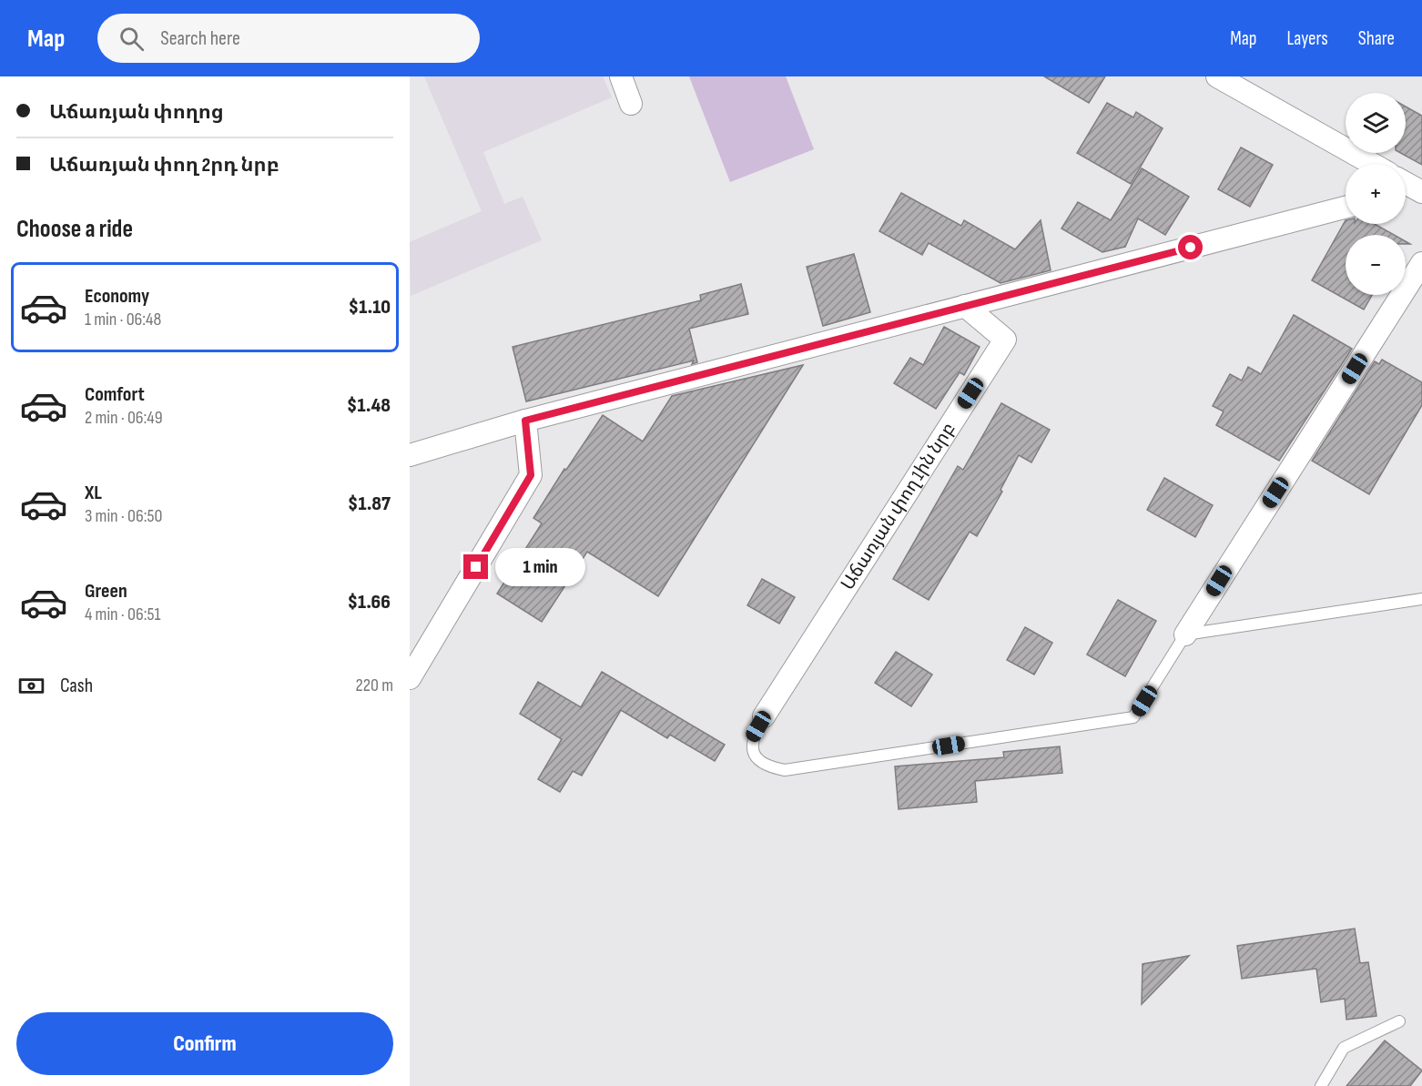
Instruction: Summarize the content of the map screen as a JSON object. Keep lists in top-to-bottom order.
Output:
{
  "streets": {
    "street": ["Աճառյան փող 1ին նրբ"]
  },
  "page": {
    "header": "Map",
    "search": "Search here",
    "nav": ["Map", "Layers", "Share"],
    "banner": ["Աճառյան փողոց", "Աճառյան փող 2րդ նրբ"],
    "map_buttons": ["+", "−"],
    "heading": "Choose a ride",
    "list": [
      {
        "name": "Economy",
        "note": "1 min · 06:48",
        "value": "$1.10"
      },
      {
        "name": "Comfort",
        "note": "2 min · 06:49",
        "value": "$1.48"
      },
      {
        "name": "XL",
        "note": "3 min · 06:50",
        "value": "$1.87"
      },
      {
        "name": "Green",
        "note": "4 min · 06:51",
        "value": "$1.66"
      }
    ],
    "bubble": "1 min",
    "pay": ["Cash", "220 m"],
    "buttons": "Confirm"
  }
}
